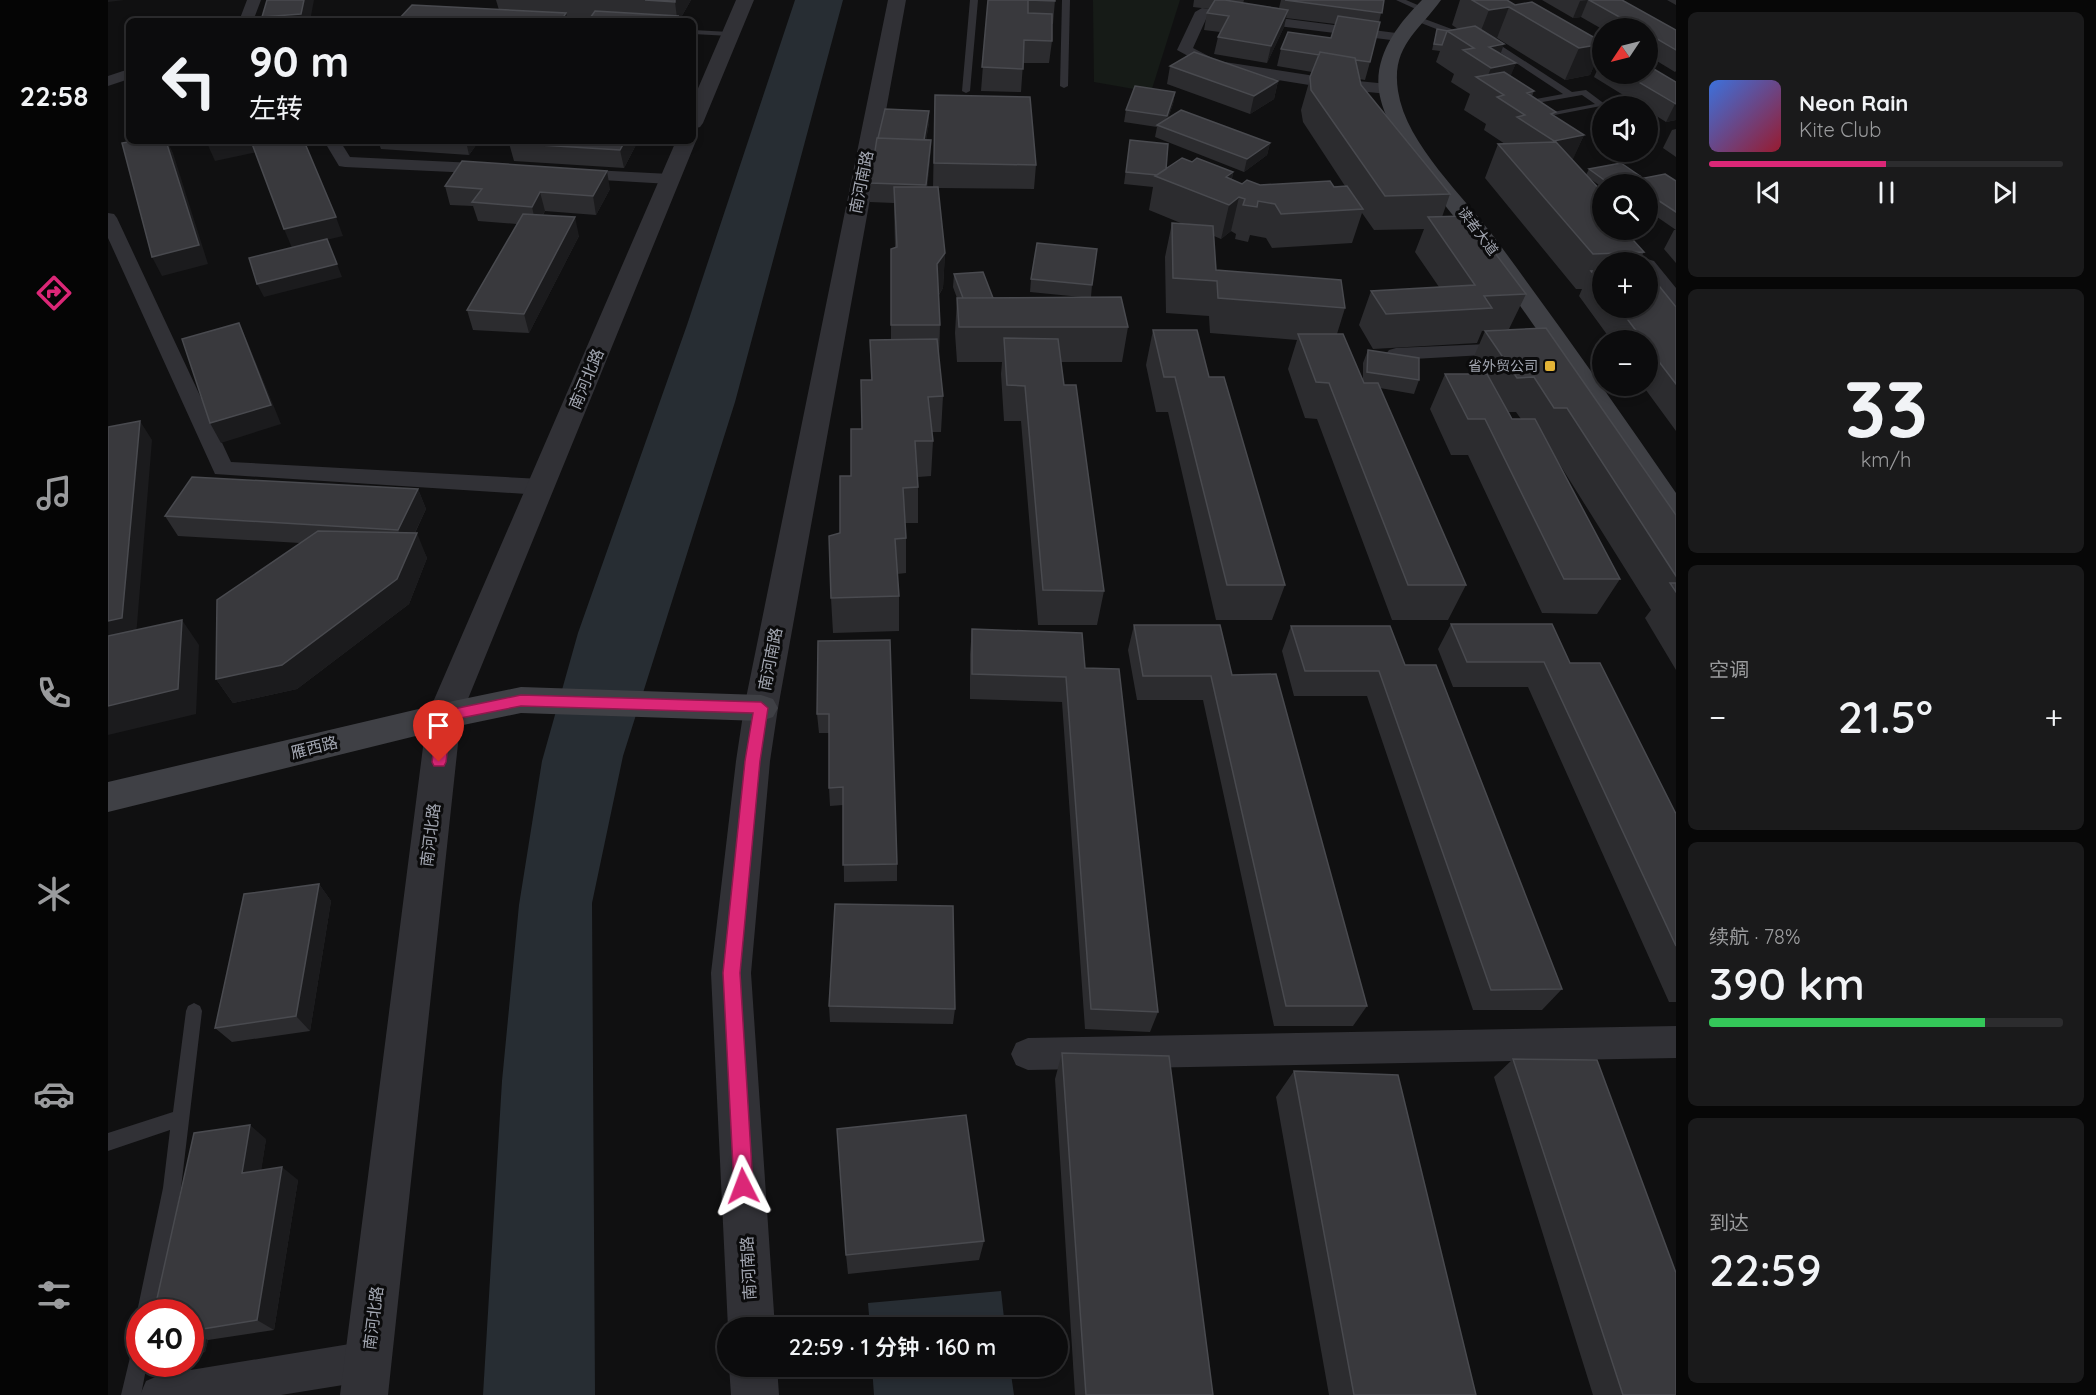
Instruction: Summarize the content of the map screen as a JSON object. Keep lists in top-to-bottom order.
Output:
{
  "streets": {
    "main road": ["读者大道", "雁西路"],
    "street": ["南河南路", "南河北路"]
  },
  "crossings": [
    ["南河南路", "雁西路"],
    ["南河北路", "雁西路"]
  ],
  "places": {
    "transit": ["省外贸公司"]
  },
  "north": "bottom left",
  "page": {
    "tabs": "22:58",
    "map_buttons": ["+", "−"],
    "turn": ["90 m", "左转"],
    "song": ["Neon Rain", "Kite Club"],
    "tile": [
      ["33", "km/h"],
      "空调",
      ["续航 · 78%", "390 km"],
      ["到达", "22:59"]
    ],
    "heat": ["−", "21.5°", "+"],
    "limit": "40",
    "trip": "22:59 · 1 分钟 · 160 m"
  }
}
